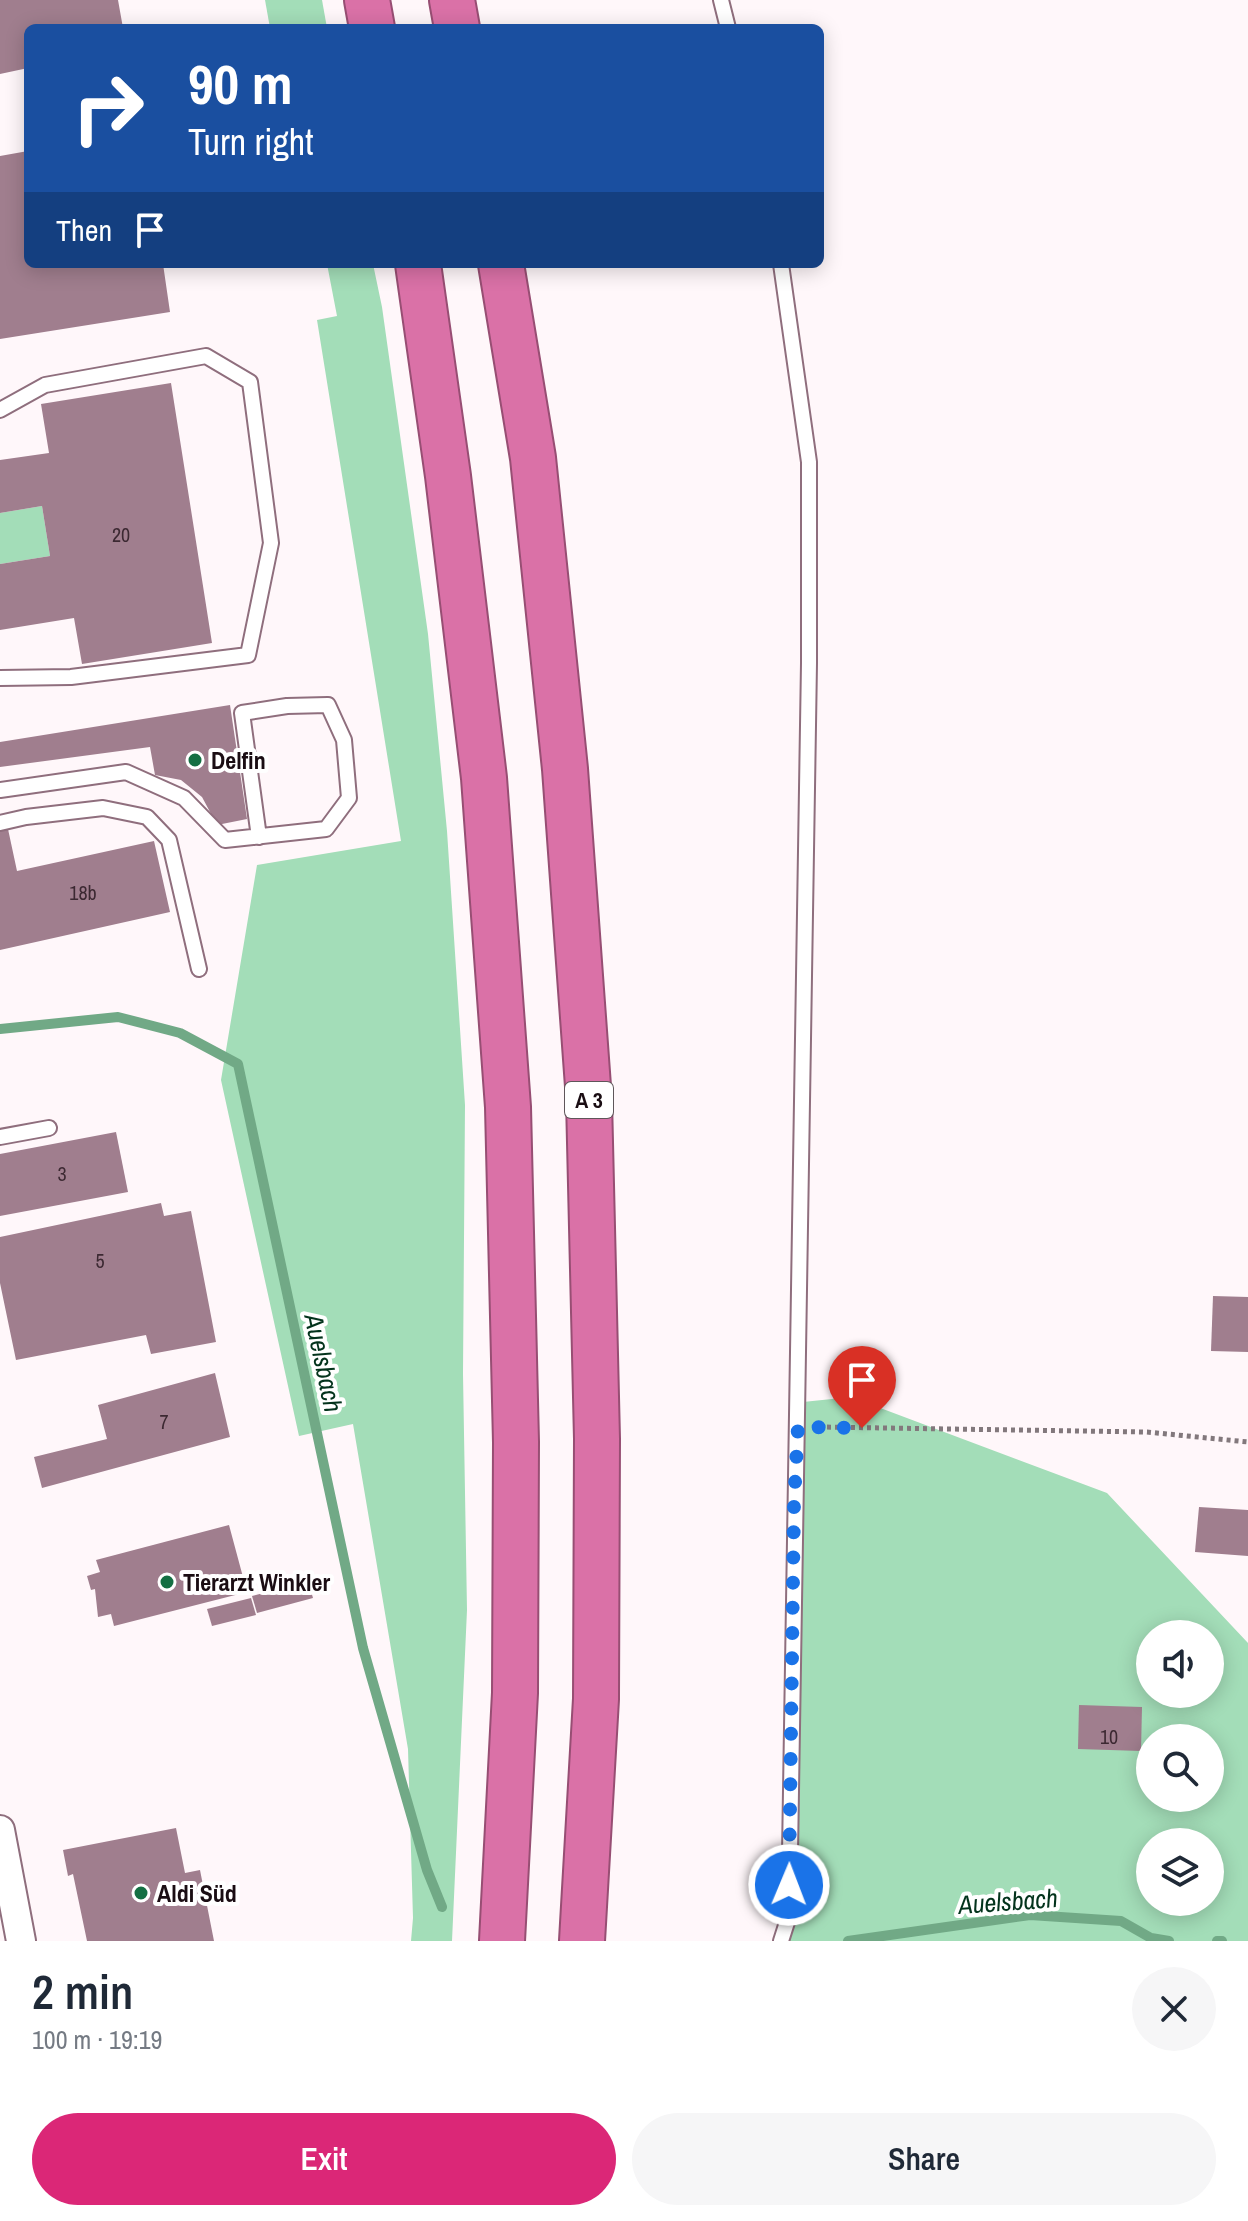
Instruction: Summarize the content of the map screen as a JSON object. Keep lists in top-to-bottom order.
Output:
{
  "streets": {
    "highway": ["A 3"]
  },
  "water": ["Auelsbach"],
  "places": ["Delfin", "Tierarzt Winkler", "Aldi Süd"],
  "house_numbers": [
    "20",
    "18b",
    "3",
    "5",
    "7",
    "10"
  ],
  "page": {
    "turn": ["90 m", "Turn right"],
    "then": "Then",
    "heading": ["2 min", "100 m · 19:19"],
    "buttons": ["Exit", "Share"]
  }
}
